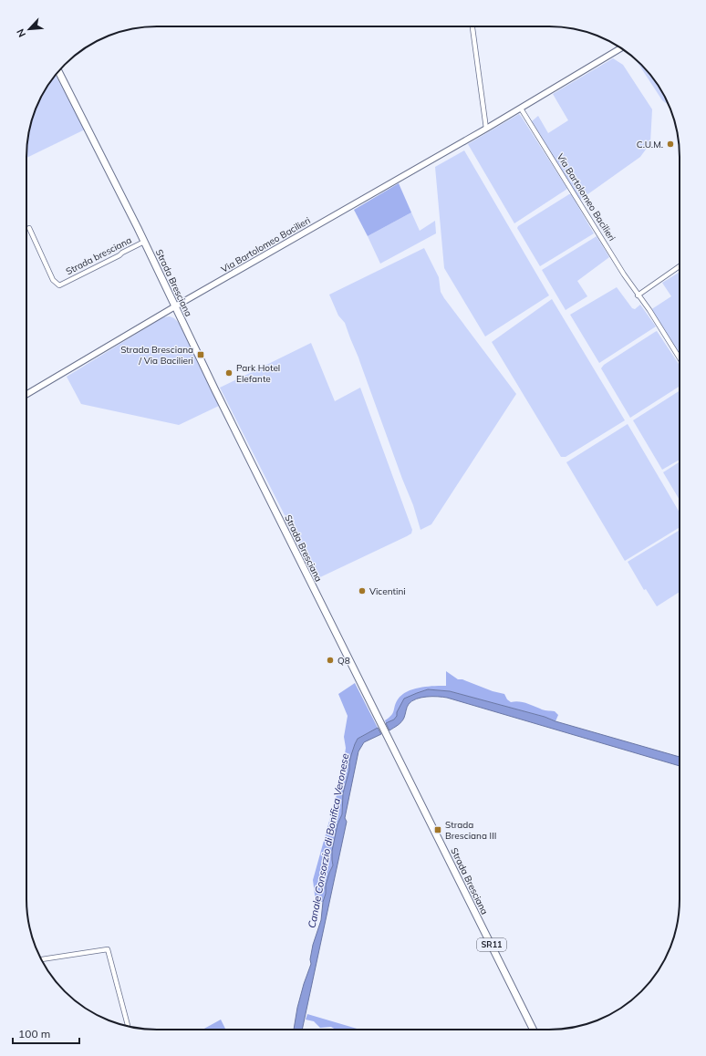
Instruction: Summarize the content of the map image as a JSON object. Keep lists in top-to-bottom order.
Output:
{
  "streets": {
    "main road": ["Strada Bresciana", "SR11"],
    "street": ["Via Bartolomeo Bacilieri", "Strada bresciana"]
  },
  "crossings": [
    ["Via Bartolomeo Bacilieri", "Strada Bresciana"],
    ["Strada bresciana", "Strada Bresciana"]
  ],
  "water": ["Canale Consorzio di Bonifica Veronese"],
  "places": {
    "other": [
      "C.U.M.",
      "Park Hotel Elefante",
      "Vicentini",
      "Q8"
    ],
    "transit": ["Strada Bresciana / Via Bacilieri", "Strada Bresciana III"]
  },
  "scale_bar": "100 m",
  "north": "bottom left"
}
